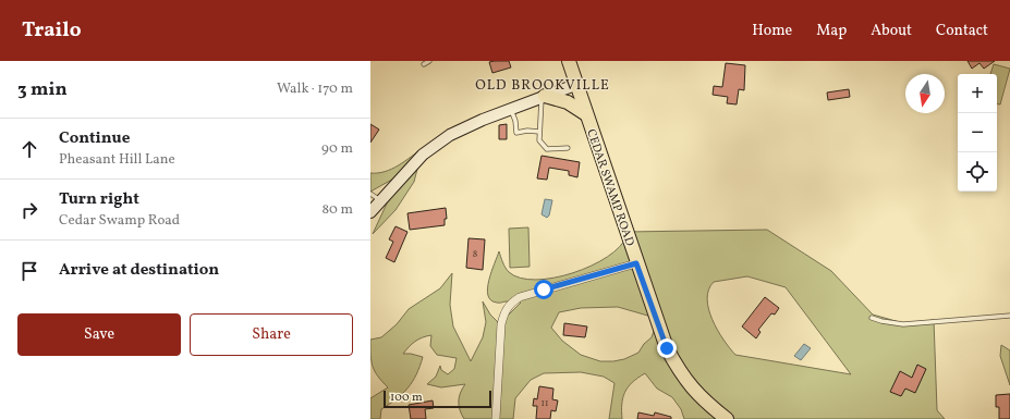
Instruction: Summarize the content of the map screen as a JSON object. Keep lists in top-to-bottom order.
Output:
{
  "streets": {
    "main road": ["CEDAR SWAMP ROAD"]
  },
  "districts": ["OLD BROOKVILLE"],
  "house_numbers": ["8", "11"],
  "scale_bar": "100 m",
  "north": "bottom",
  "page": {
    "header": "Trailo",
    "nav": [
      "Home",
      "Map",
      "About",
      "Contact"
    ],
    "heading": ["3 min", "Walk · 170 m"],
    "map_buttons": ["+", "−"],
    "list": [
      ["Continue", "Pheasant Hill Lane", "90 m"],
      ["Turn right", "Cedar Swamp Road", "80 m"],
      "Arrive at destination"
    ],
    "buttons": ["Save", "Share"],
    "scale": "100 m"
  }
}
